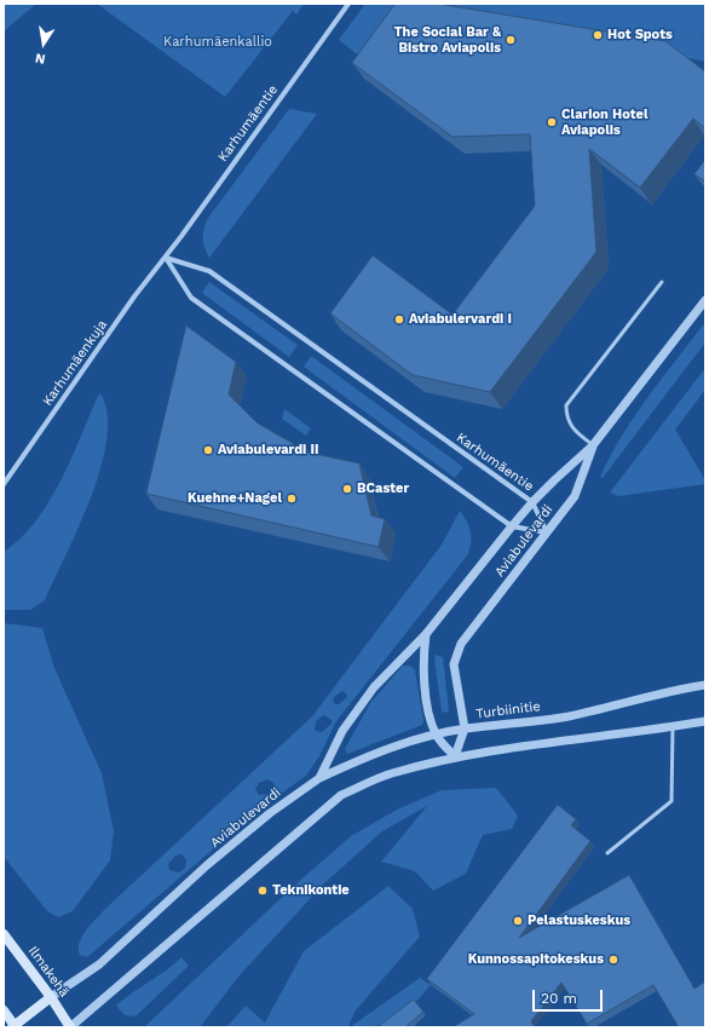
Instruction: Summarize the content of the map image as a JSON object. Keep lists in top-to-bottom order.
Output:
{
  "streets": {
    "main road": ["Ilmakehä"],
    "street": [
      "Karhumäentie",
      "Karhumäenkuja",
      "Aviabulevardi",
      "Turbiinitie"
    ]
  },
  "crossings": [
    ["Karhumäentie", "Karhumäenkuja"],
    ["Karhumäentie", "Aviabulevardi"],
    ["Aviabulevardi", "Turbiinitie"],
    ["Aviabulevardi", "Ilmakehä"]
  ],
  "parks": ["Karhumäenkallio"],
  "places": [
    "Hot Spots",
    "The Social Bar & Bistro Aviapolis",
    "Clarion Hotel Aviapolis",
    "Aviabulervardi I",
    "Aviabulevardi II",
    "BCaster",
    "Kuehne+Nagel",
    "Teknikontie",
    "Pelastuskeskus",
    "Kunnossapitokeskus"
  ],
  "scale_bar": "20 m",
  "north": "bottom"
}
